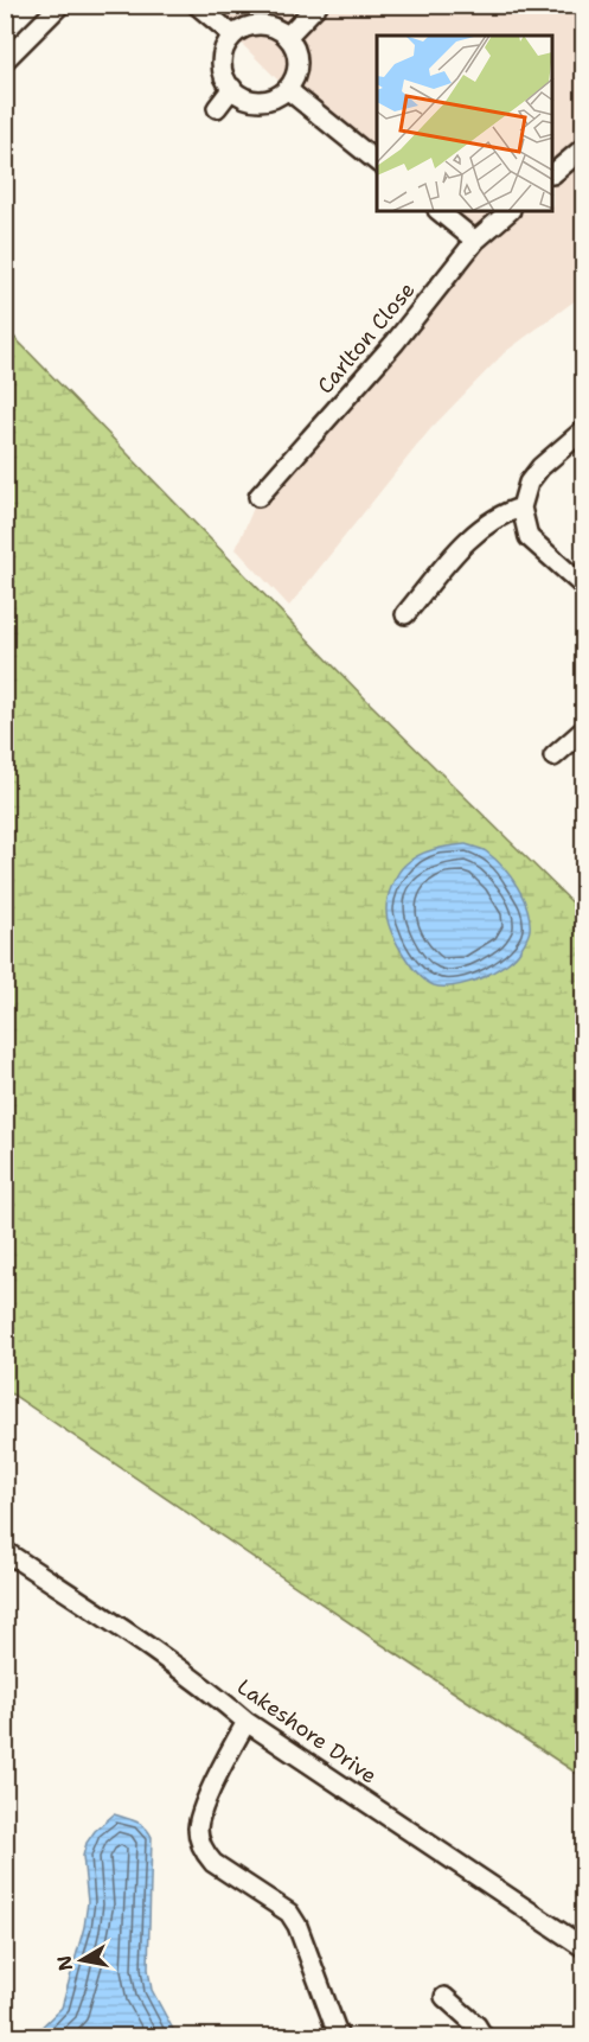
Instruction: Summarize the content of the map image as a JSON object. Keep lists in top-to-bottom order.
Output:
{
  "streets": {
    "street": ["Carlton Close", "Lakeshore Drive"]
  },
  "north": "left"
}
